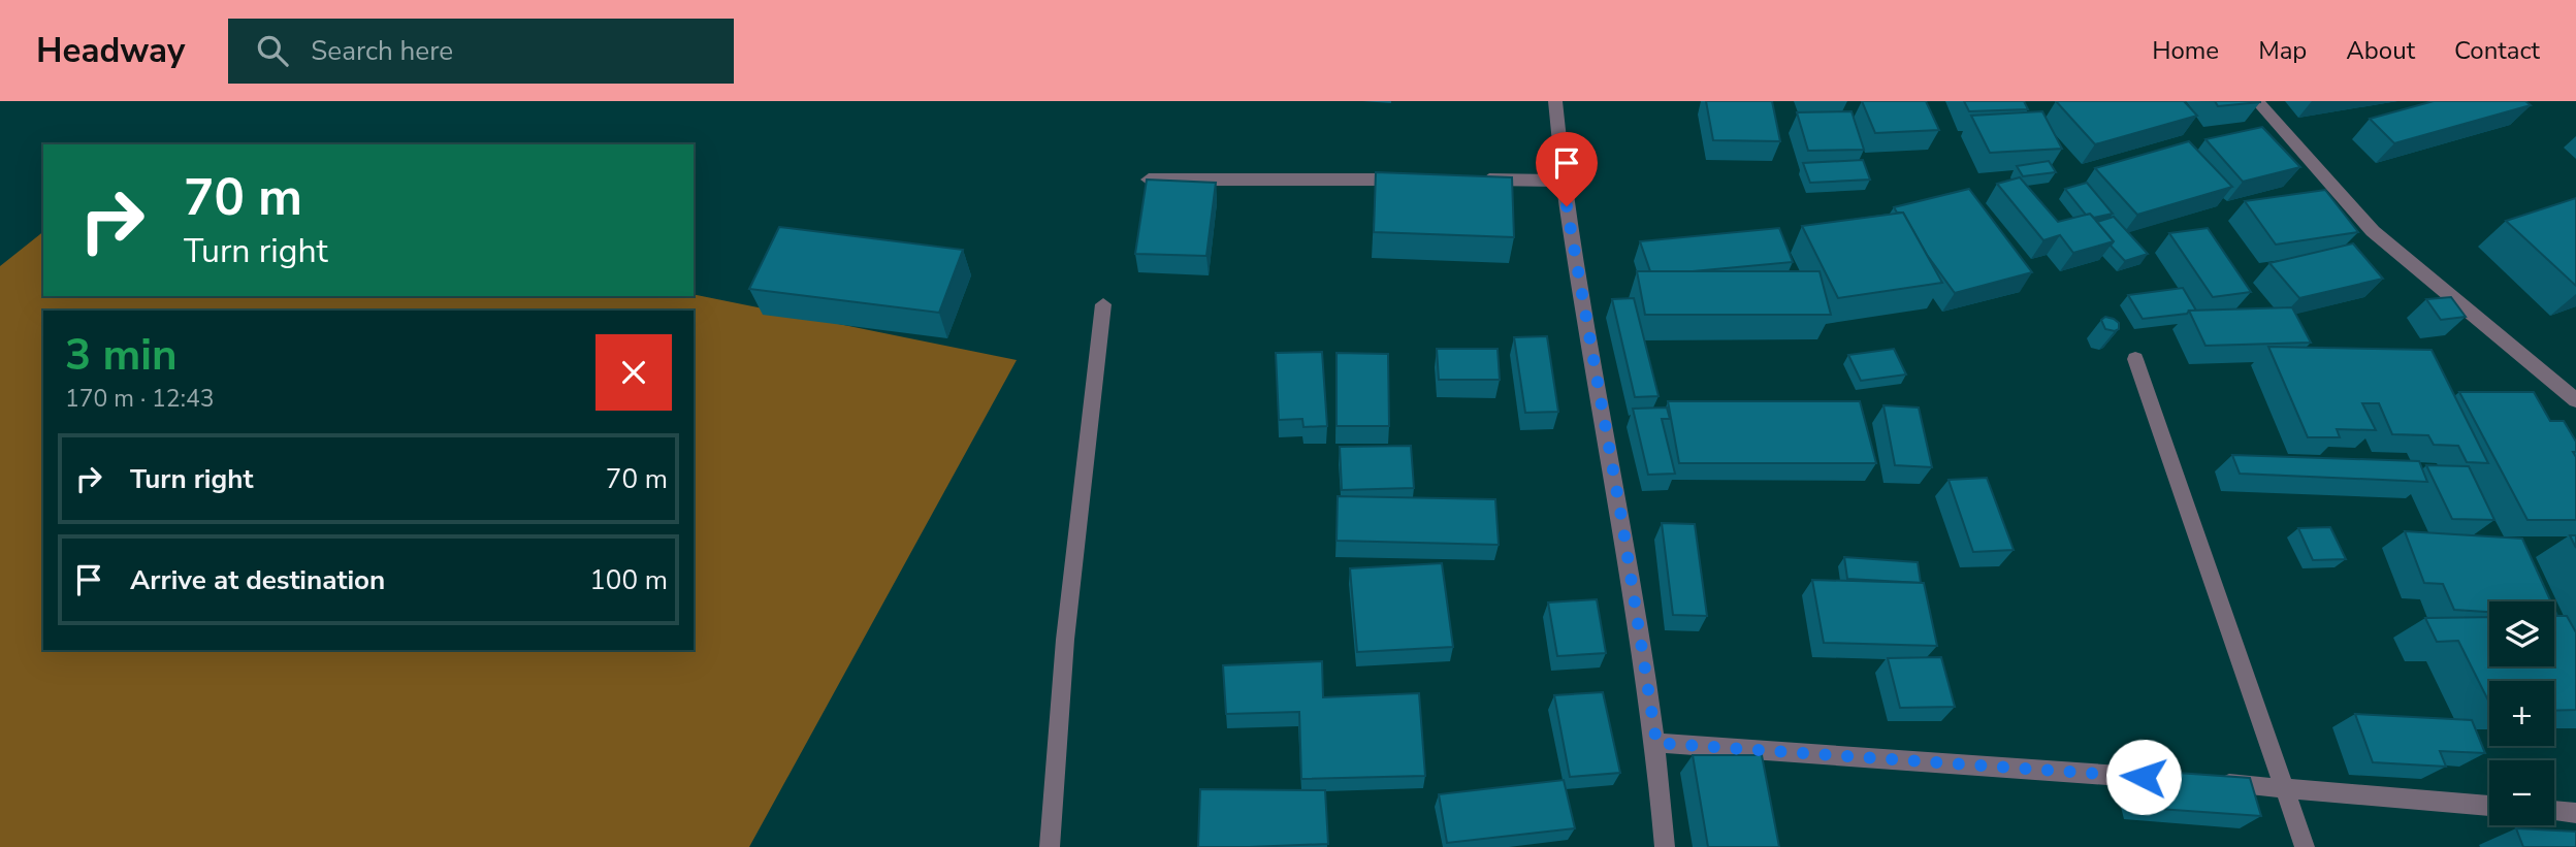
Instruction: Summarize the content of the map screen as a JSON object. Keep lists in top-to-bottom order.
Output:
{
  "page": {
    "header": "Headway",
    "search": "Search here",
    "nav": [
      "Home",
      "Map",
      "About",
      "Contact"
    ],
    "turn": ["70 m", "Turn right"],
    "heading": ["3 min", "170 m · 12:43"],
    "list": [
      {
        "name": "Turn right",
        "value": "70 m"
      },
      {
        "name": "Arrive at destination",
        "value": "100 m"
      }
    ],
    "map_buttons": ["+", "−"]
  }
}
